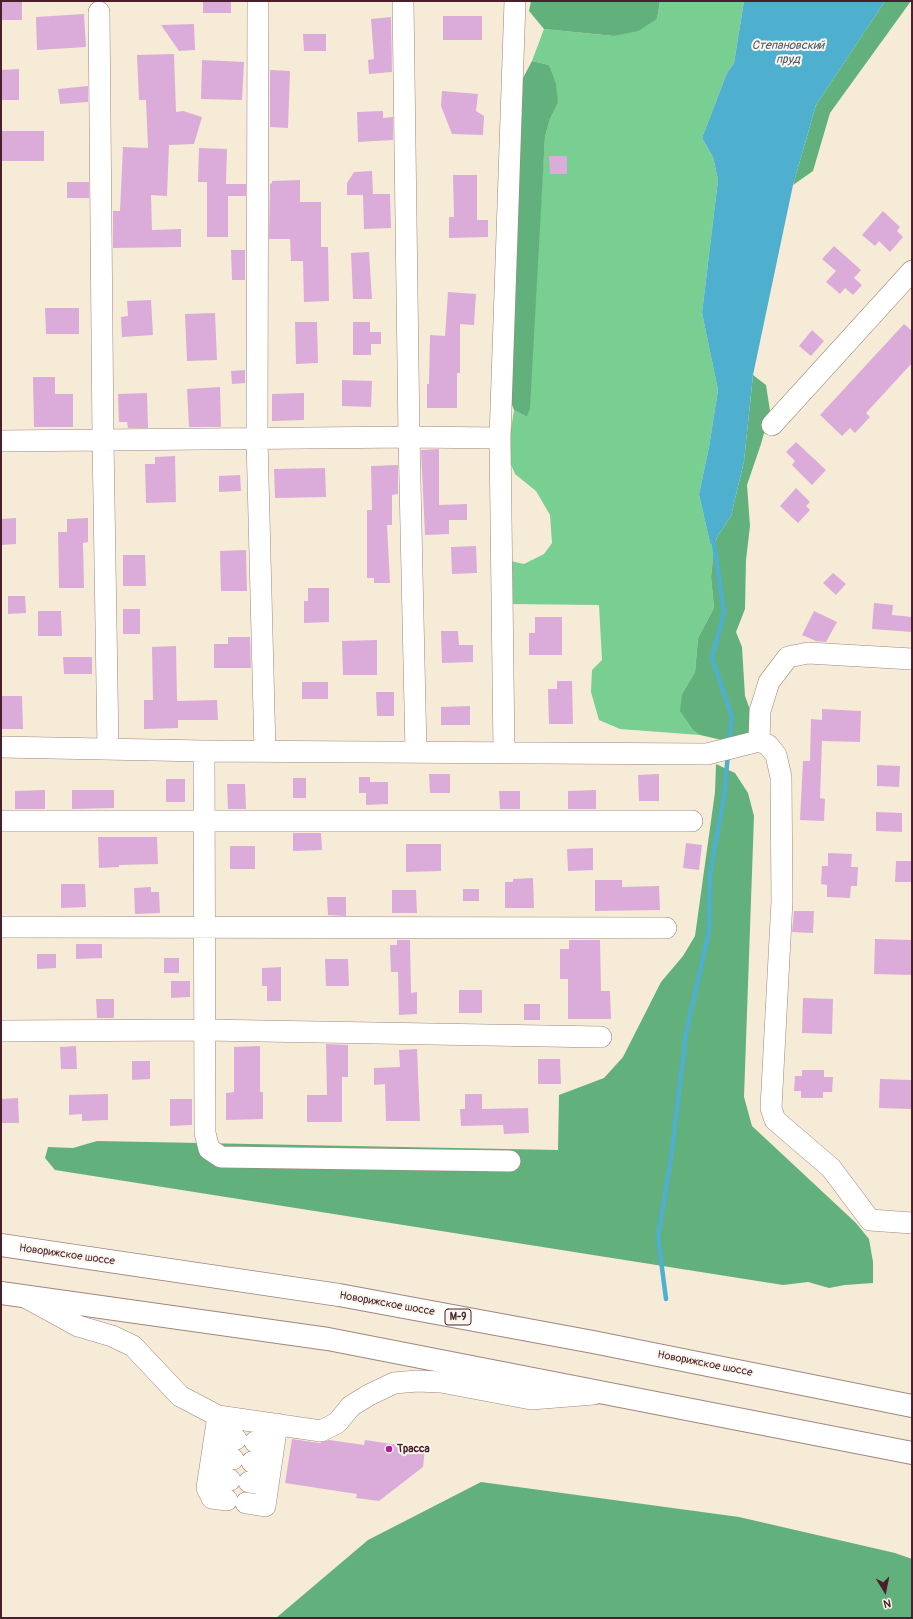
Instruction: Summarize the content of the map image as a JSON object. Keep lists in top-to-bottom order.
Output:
{
  "streets": {
    "highway": ["Новорижское шоссе", "М-9"]
  },
  "water": ["Степановский пруд"],
  "places": ["Трасса"],
  "north": "bottom"
}
